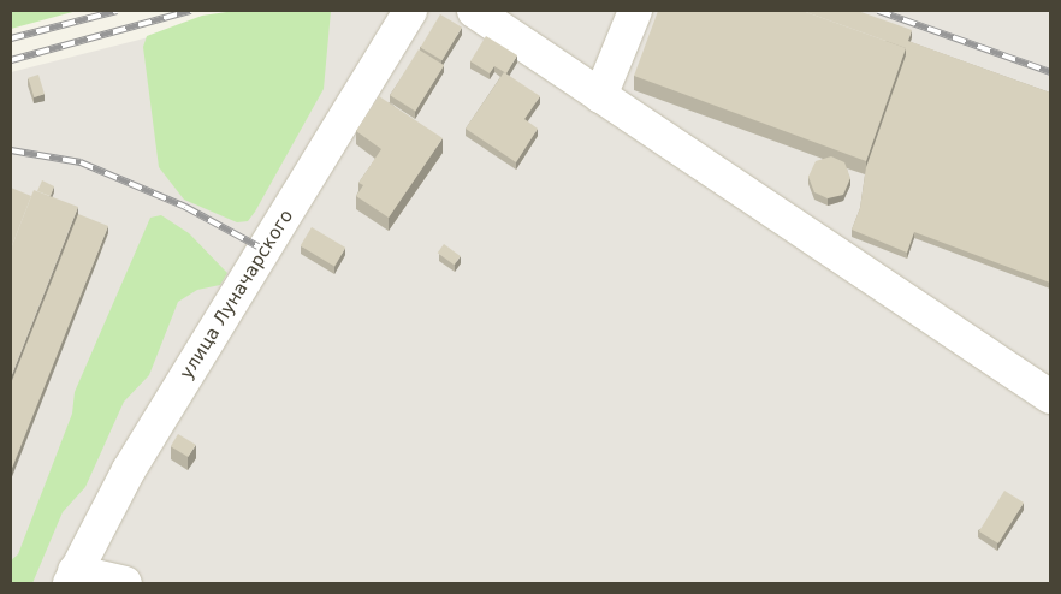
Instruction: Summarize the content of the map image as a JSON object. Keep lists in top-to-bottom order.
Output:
{
  "streets": {
    "street": ["улица Луначарского"]
  }
}
